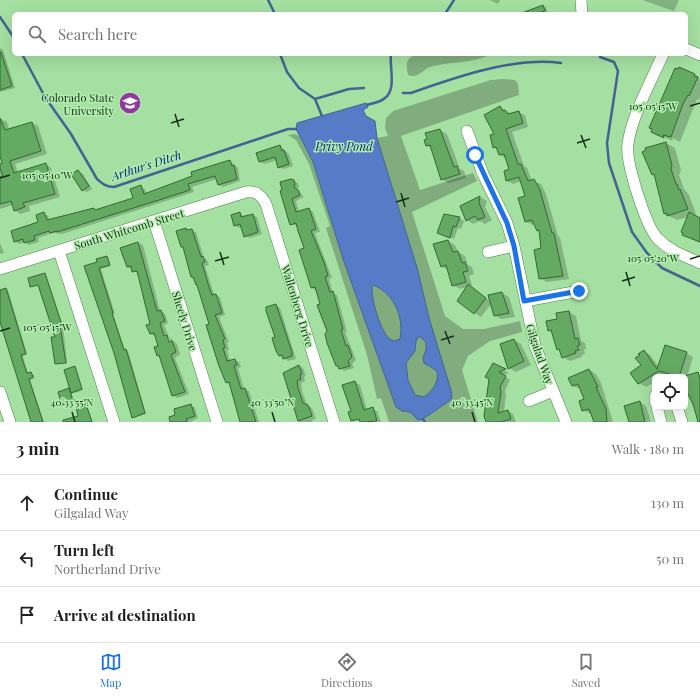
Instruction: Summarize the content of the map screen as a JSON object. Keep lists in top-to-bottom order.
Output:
{
  "streets": {
    "street": [
      "South Whitcomb Street",
      "Wallenberg Drive",
      "Sheely Drive",
      "Gilgalad Way"
    ]
  },
  "crossings": [
    ["South Whitcomb Street", "Wallenberg Drive"],
    ["South Whitcomb Street", "Sheely Drive"]
  ],
  "water": ["Privy Pond", "Arthur's Ditch"],
  "places": {
    "school or university": ["Colorado State University"]
  },
  "page": {
    "search": "Search here",
    "heading": ["3 min", "Walk · 180 m"],
    "list": [
      ["Continue", "Gilgalad Way", "130 m"],
      ["Turn left", "Northerland Drive", "50 m"],
      "Arrive at destination"
    ],
    "nav": ["Map", "Directions", "Saved"]
  },
  "coordinates": [
    "105°05'15\"W",
    "105°05'10\"W",
    "105°05'20\"W",
    "40°33'55\"N",
    "40°33'50\"N",
    "40°33'45\"N"
  ]
}
